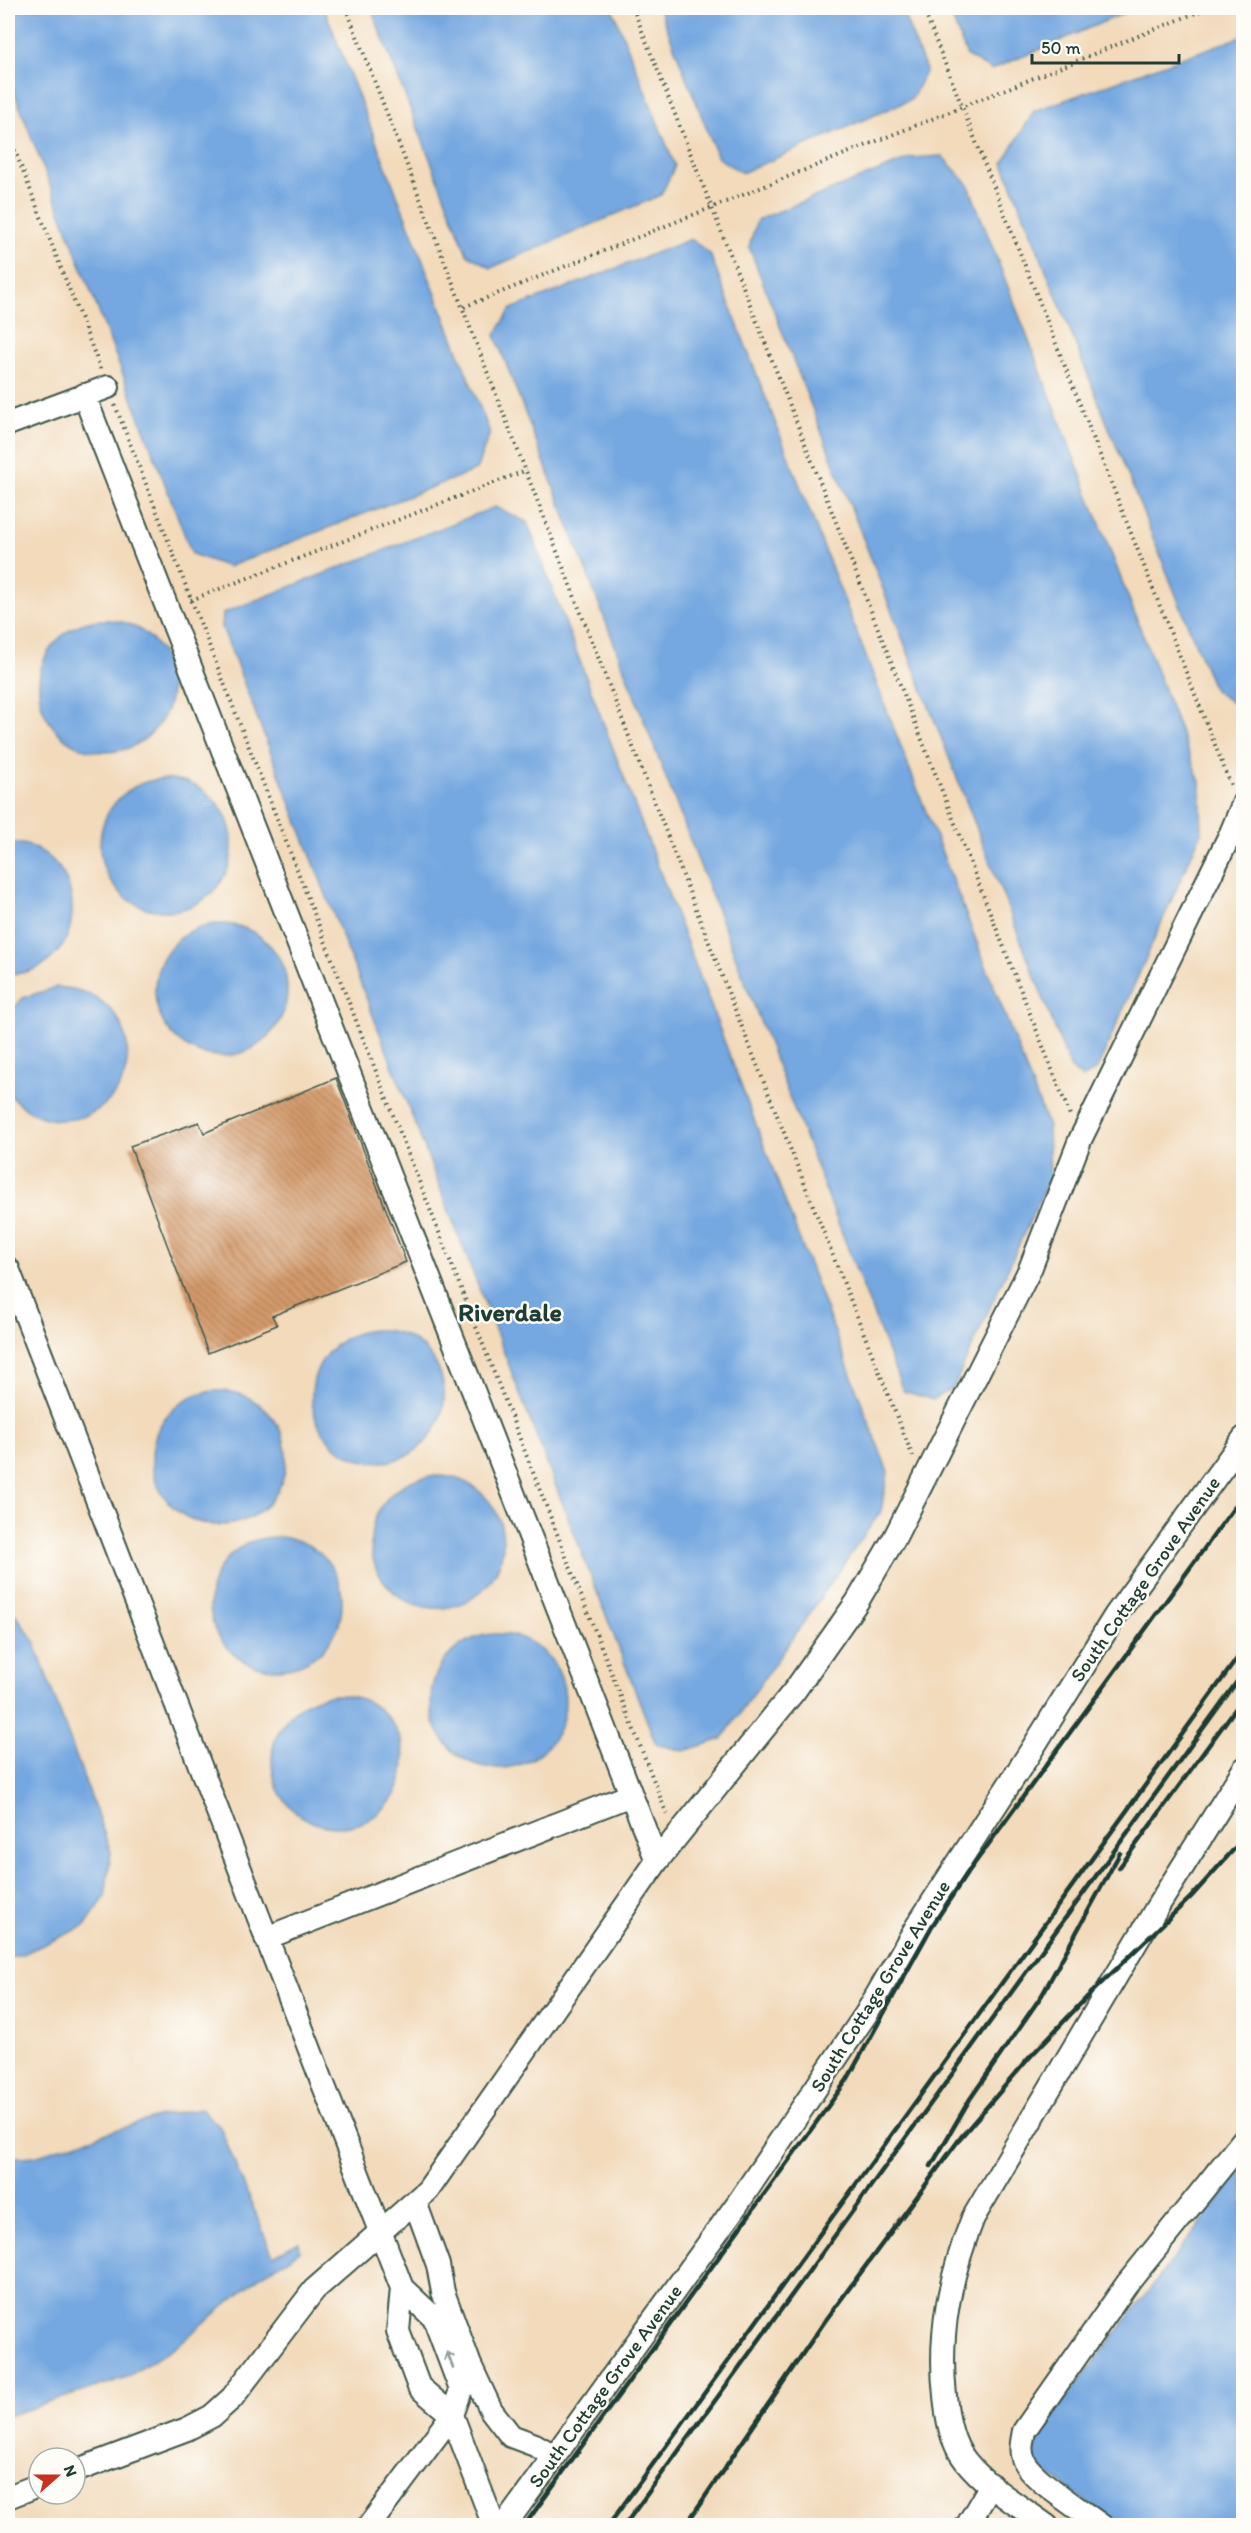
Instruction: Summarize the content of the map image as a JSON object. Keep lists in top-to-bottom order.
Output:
{
  "streets": {
    "street": ["South Cottage Grove Avenue"]
  },
  "districts": ["Riverdale"],
  "scale_bar": "50 m",
  "north": "right"
}
